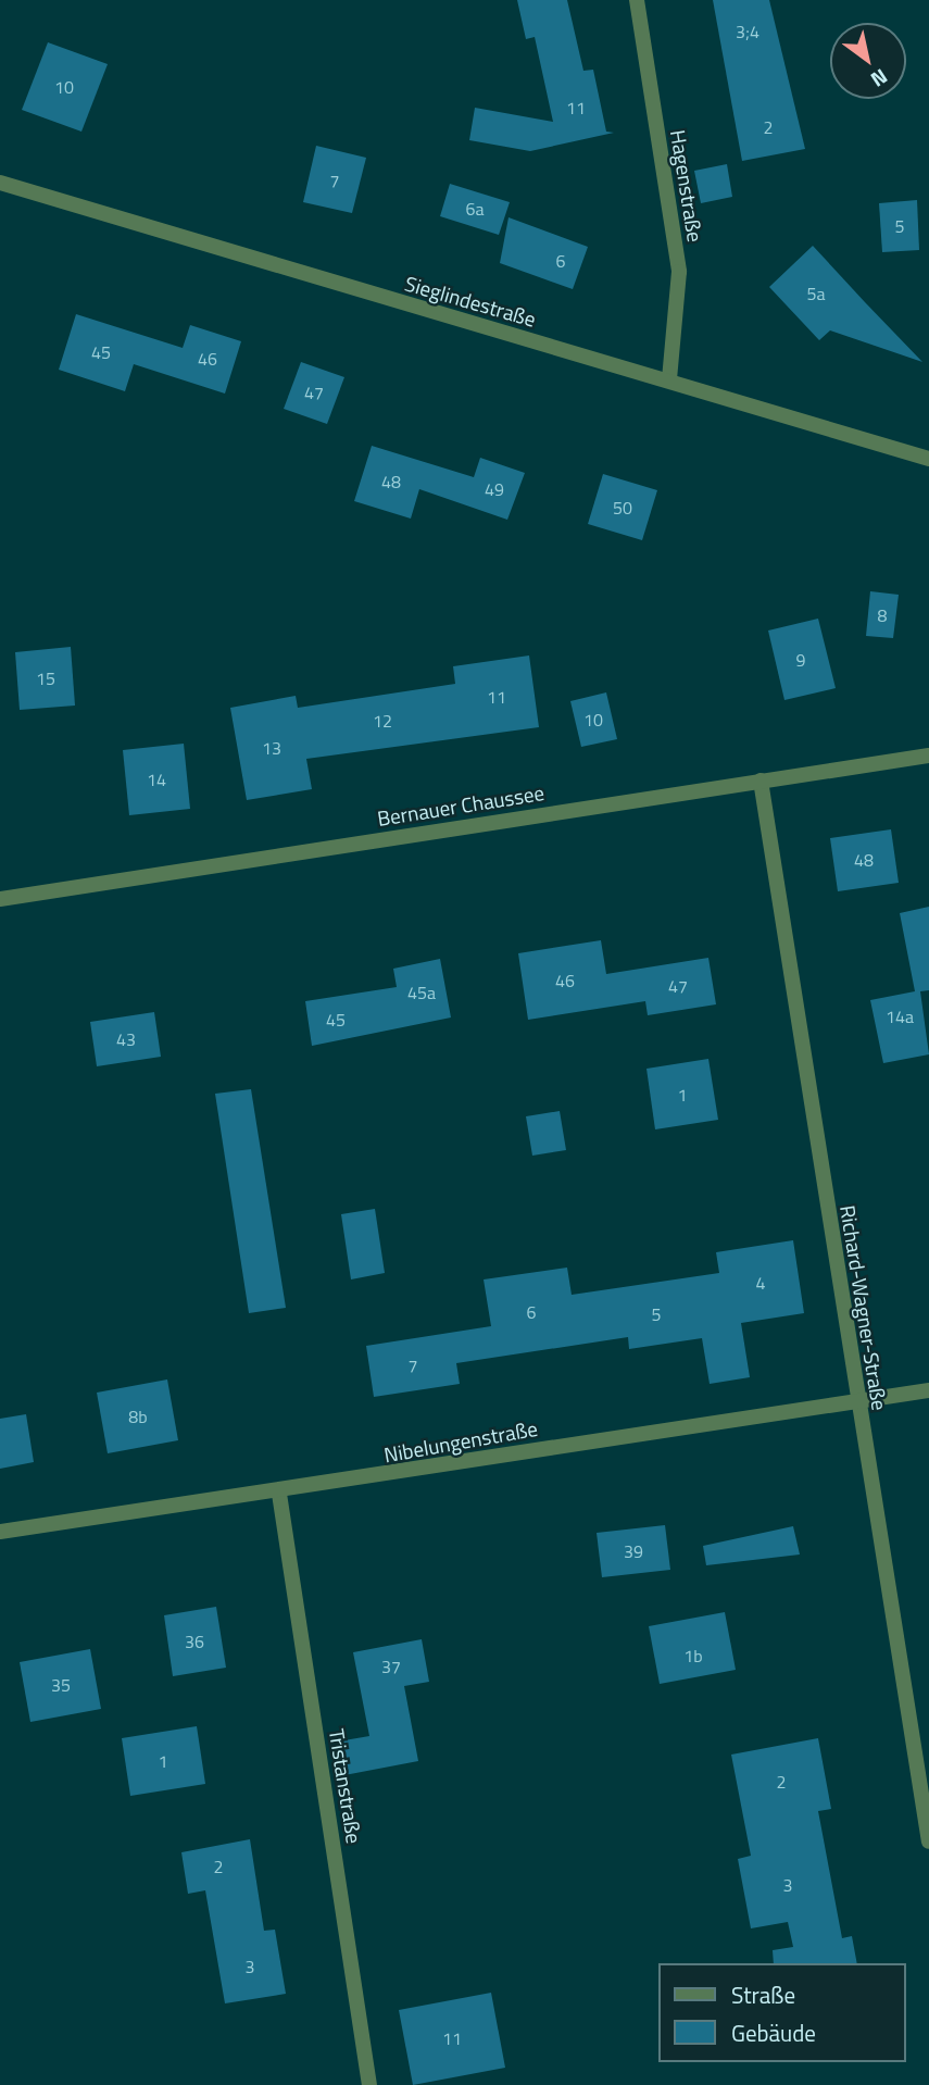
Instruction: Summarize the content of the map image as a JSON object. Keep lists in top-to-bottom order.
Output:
{
  "streets": {
    "street": [
      "Hagenstraße",
      "Sieglindestraße",
      "Bernauer Chaussee",
      "Richard-Wagner-Straße",
      "Nibelungenstraße",
      "Tristanstraße"
    ]
  },
  "crossings": [
    ["Hagenstraße", "Sieglindestraße"],
    ["Bernauer Chaussee", "Richard-Wagner-Straße"],
    ["Richard-Wagner-Straße", "Nibelungenstraße"],
    ["Nibelungenstraße", "Tristanstraße"]
  ],
  "house_numbers": [
    "3;4",
    "10",
    "11",
    "2",
    "7",
    "6a",
    "5",
    "6",
    "5a",
    "45",
    "46",
    "47",
    "48",
    "49",
    "50",
    "8",
    "9",
    "15",
    "11",
    "10",
    "12",
    "13",
    "14",
    "48",
    "46",
    "47",
    "45a",
    "14a",
    "45",
    "43",
    "1",
    "4",
    "6",
    "5",
    "7",
    "8b",
    "39",
    "36",
    "1b",
    "37",
    "35",
    "1",
    "2",
    "2",
    "3",
    "3",
    "11"
  ],
  "legend": ["Straße", "Gebäude"],
  "north": "bottom right"
}
